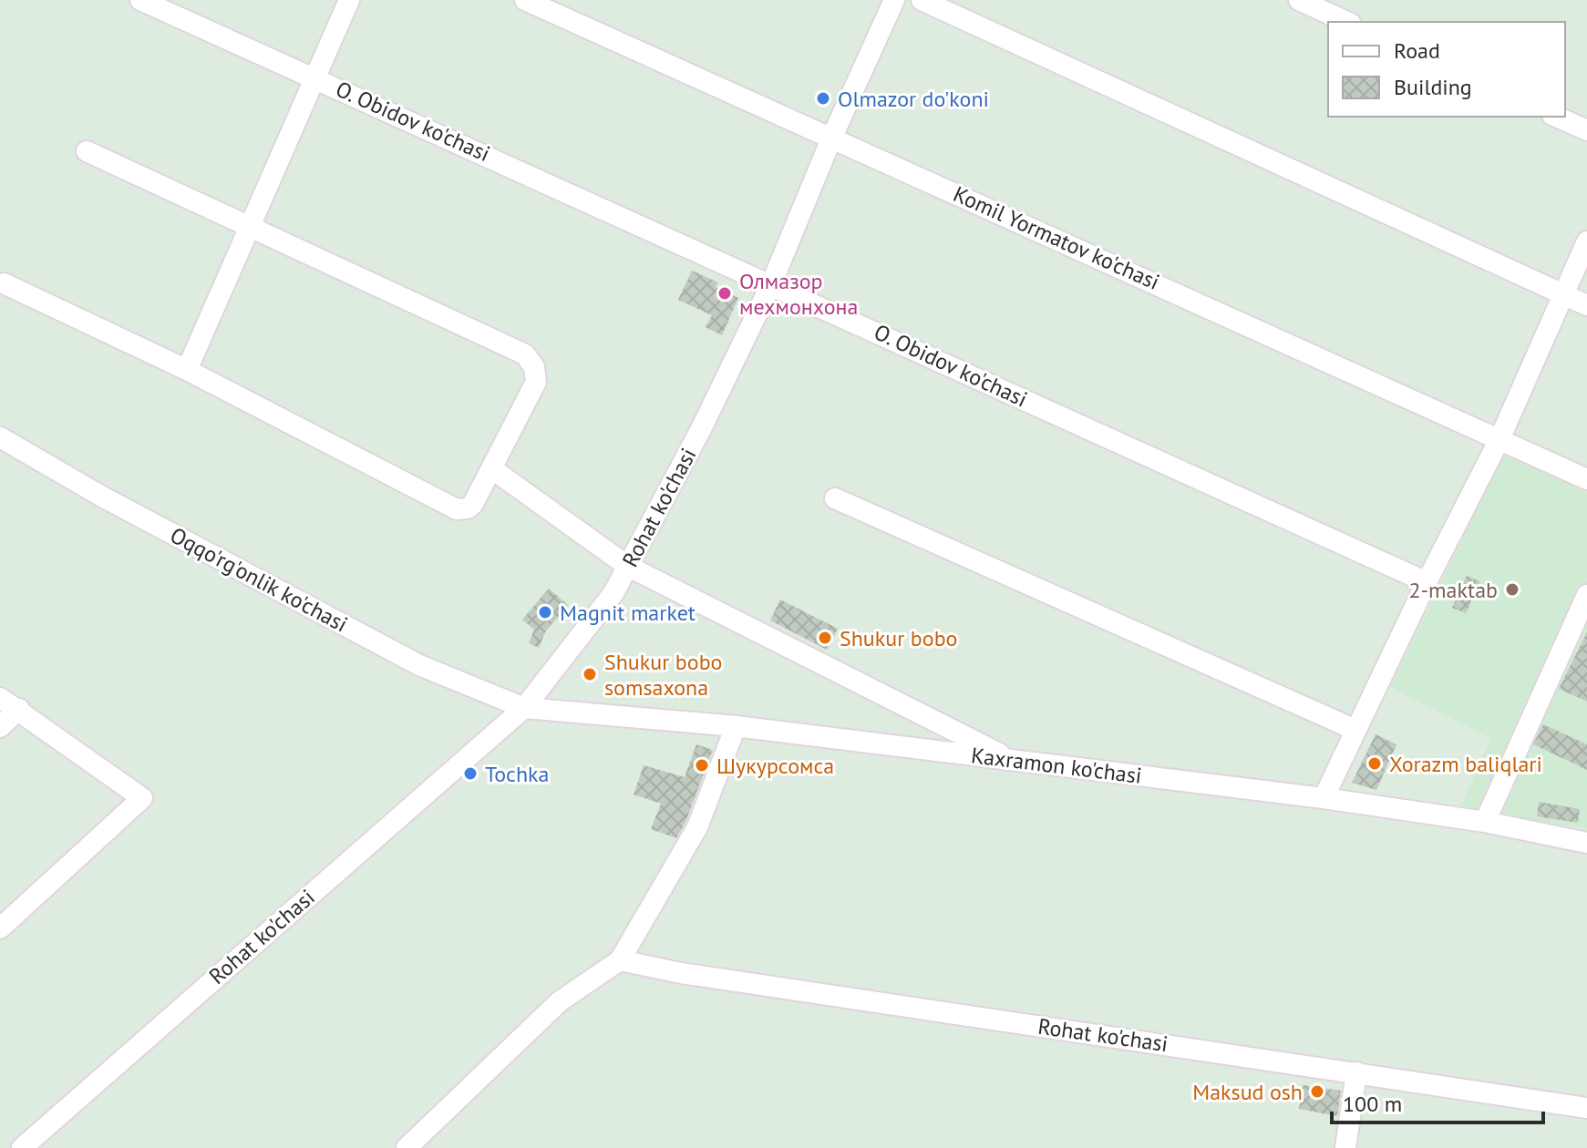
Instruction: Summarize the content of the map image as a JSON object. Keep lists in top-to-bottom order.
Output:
{
  "streets": {
    "street": [
      "O. Obidov ko'chasi",
      "Komil Yormatov ko'chasi",
      "Rohat ko'chasi",
      "Oqqo'rg'onlik ko'chasi",
      "Kaxramon ko'chasi"
    ]
  },
  "crossings": [
    ["O. Obidov ko'chasi", "Rohat ko'chasi"],
    ["Komil Yormatov ko'chasi", "Rohat ko'chasi"],
    ["Rohat ko'chasi", "Oqqo'rg'onlik ko'chasi"],
    ["Rohat ko'chasi", "Kaxramon ko'chasi"],
    ["Oqqo'rg'onlik ko'chasi", "Kaxramon ko'chasi"]
  ],
  "places": [
    "Olmazor do'koni",
    "Олмазор мехмонхона",
    "2-maktab",
    "Magnit market",
    "Shukur bobo",
    "Shukur bobo somsaxona",
    "Xorazm baliqlari",
    "Шукурсомса",
    "Tochka",
    "Maksud osh"
  ],
  "legend": ["Road", "Building"],
  "scale_bar": "100 m"
}
